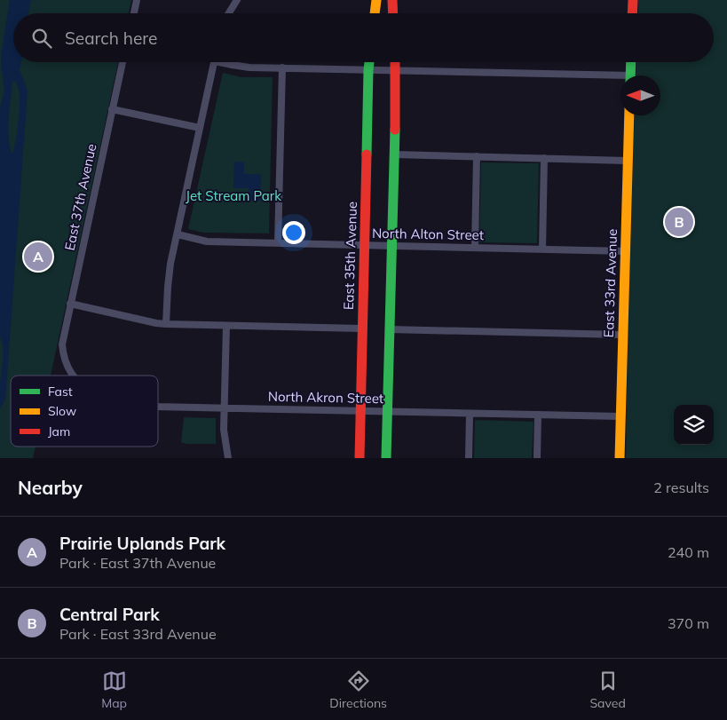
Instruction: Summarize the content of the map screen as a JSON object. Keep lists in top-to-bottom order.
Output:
{
  "streets": {
    "street": [
      "East 37th Avenue",
      "North Alton Street",
      "East 35th Avenue",
      "East 33rd Avenue",
      "North Akron Street"
    ]
  },
  "crossings": [
    ["East 37th Avenue", "North Akron Street"],
    ["North Alton Street", "East 35th Avenue"],
    ["North Alton Street", "East 33rd Avenue"],
    ["East 35th Avenue", "North Akron Street"],
    ["East 33rd Avenue", "North Akron Street"]
  ],
  "parks": ["Jet Stream Park"],
  "legend": ["Fast", "Slow", "Jam"],
  "north": "left",
  "page": {
    "search": "Search here",
    "pins": ["B", "A"],
    "heading": ["Nearby", "2 results"],
    "list": [
      {
        "mark": "A",
        "name": "Prairie Uplands Park",
        "note": "Park · East 37th Avenue",
        "value": "240 m"
      },
      {
        "mark": "B",
        "name": "Central Park",
        "note": "Park · East 33rd Avenue",
        "value": "370 m"
      }
    ],
    "nav": ["Map", "Directions", "Saved"]
  }
}
